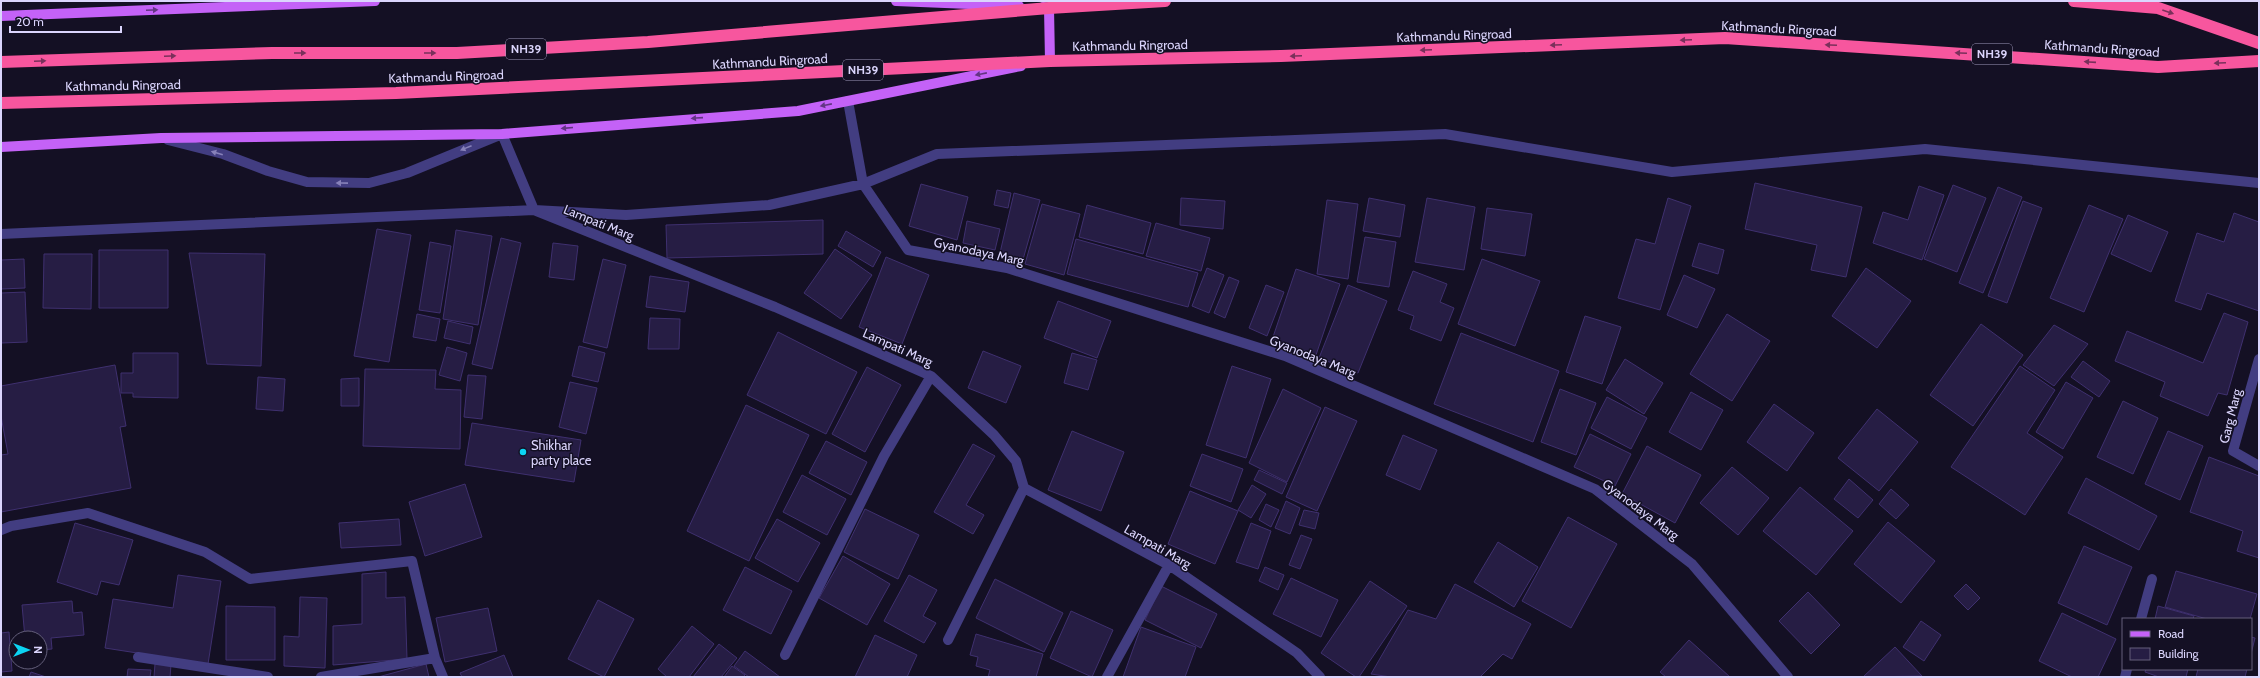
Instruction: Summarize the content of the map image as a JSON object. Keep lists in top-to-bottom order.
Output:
{
  "streets": {
    "highway": ["Kathmandu Ringroad", "NH39"],
    "street": ["Lampati Marg", "Gyanodaya Marg", "Garg Marg"]
  },
  "places": ["Shikhar party place"],
  "legend": ["Road", "Building"],
  "scale_bar": "20 m",
  "north": "right"
}
